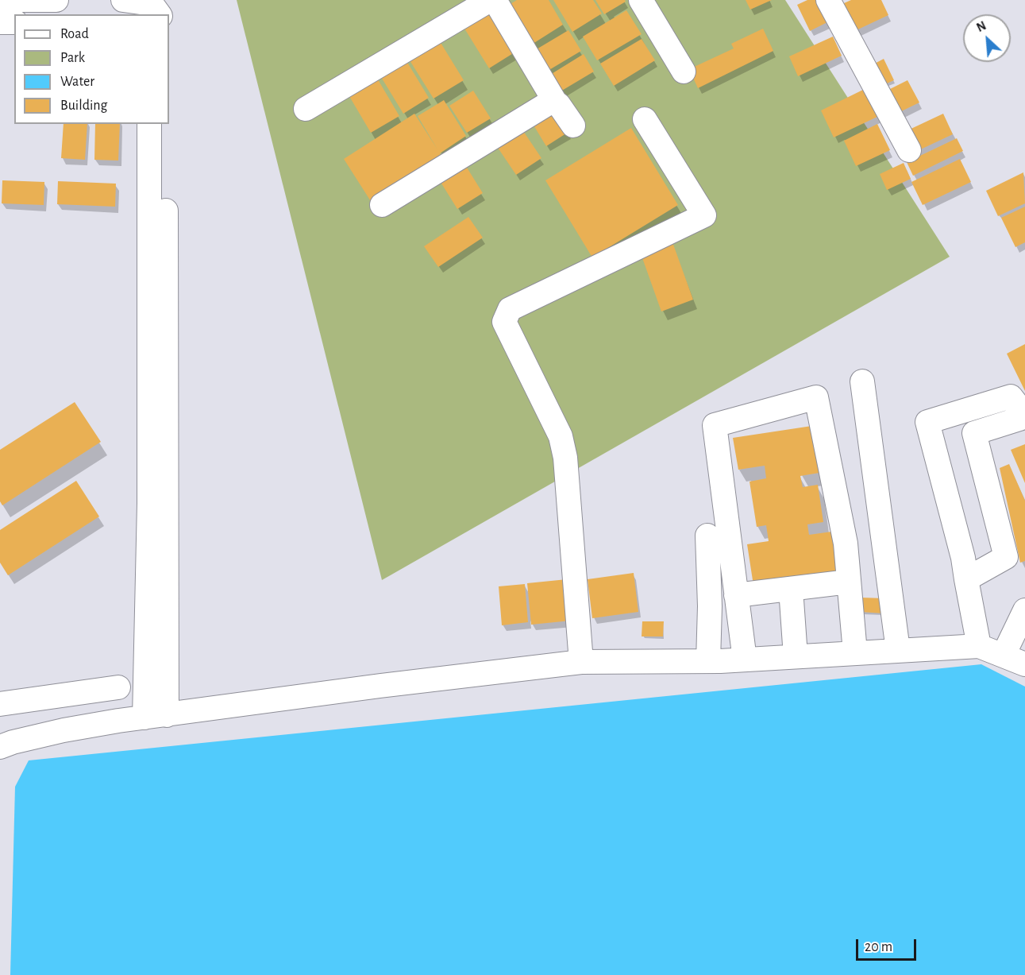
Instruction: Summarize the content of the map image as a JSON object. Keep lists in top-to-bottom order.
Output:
{
  "legend": [
    "Road",
    "Park",
    "Water",
    "Building"
  ],
  "scale_bar": "20 m",
  "north": "top left"
}
